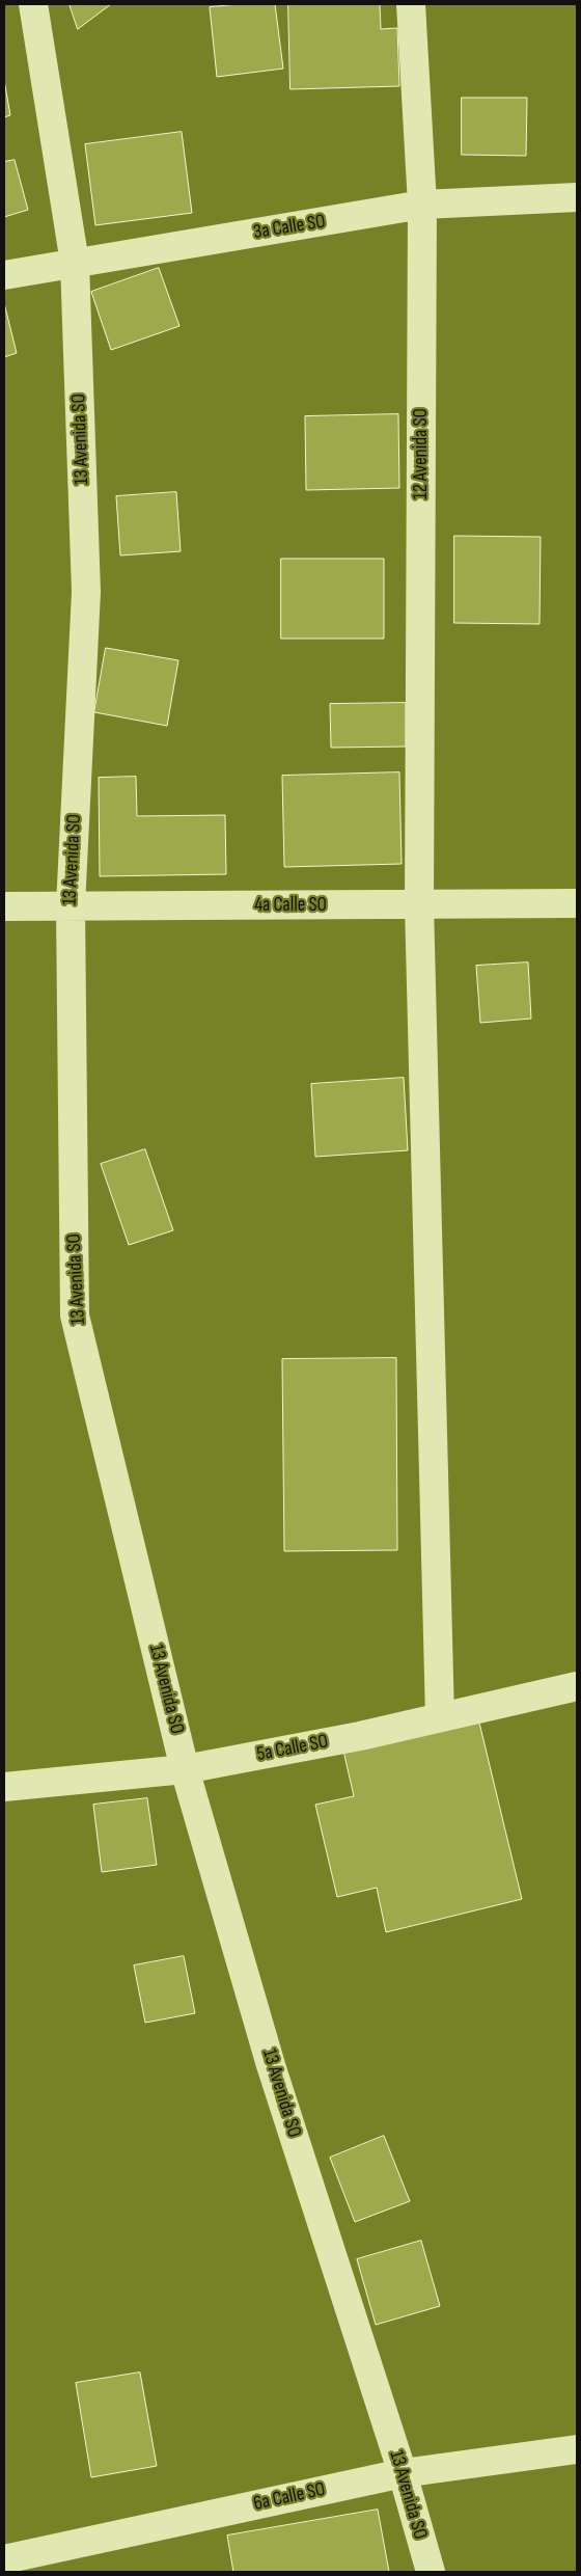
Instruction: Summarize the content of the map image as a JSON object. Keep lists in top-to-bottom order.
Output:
{
  "streets": {
    "street": [
      "3a Calle SO",
      "13 Avenida SO",
      "12 Avenida SO",
      "4a Calle SO",
      "5a Calle SO",
      "6a Calle SO"
    ]
  },
  "crossings": [
    ["3a Calle SO", "13 Avenida SO"],
    ["3a Calle SO", "12 Avenida SO"],
    ["13 Avenida SO", "4a Calle SO"],
    ["13 Avenida SO", "5a Calle SO"],
    ["13 Avenida SO", "6a Calle SO"],
    ["12 Avenida SO", "4a Calle SO"],
    ["12 Avenida SO", "5a Calle SO"]
  ]
}
